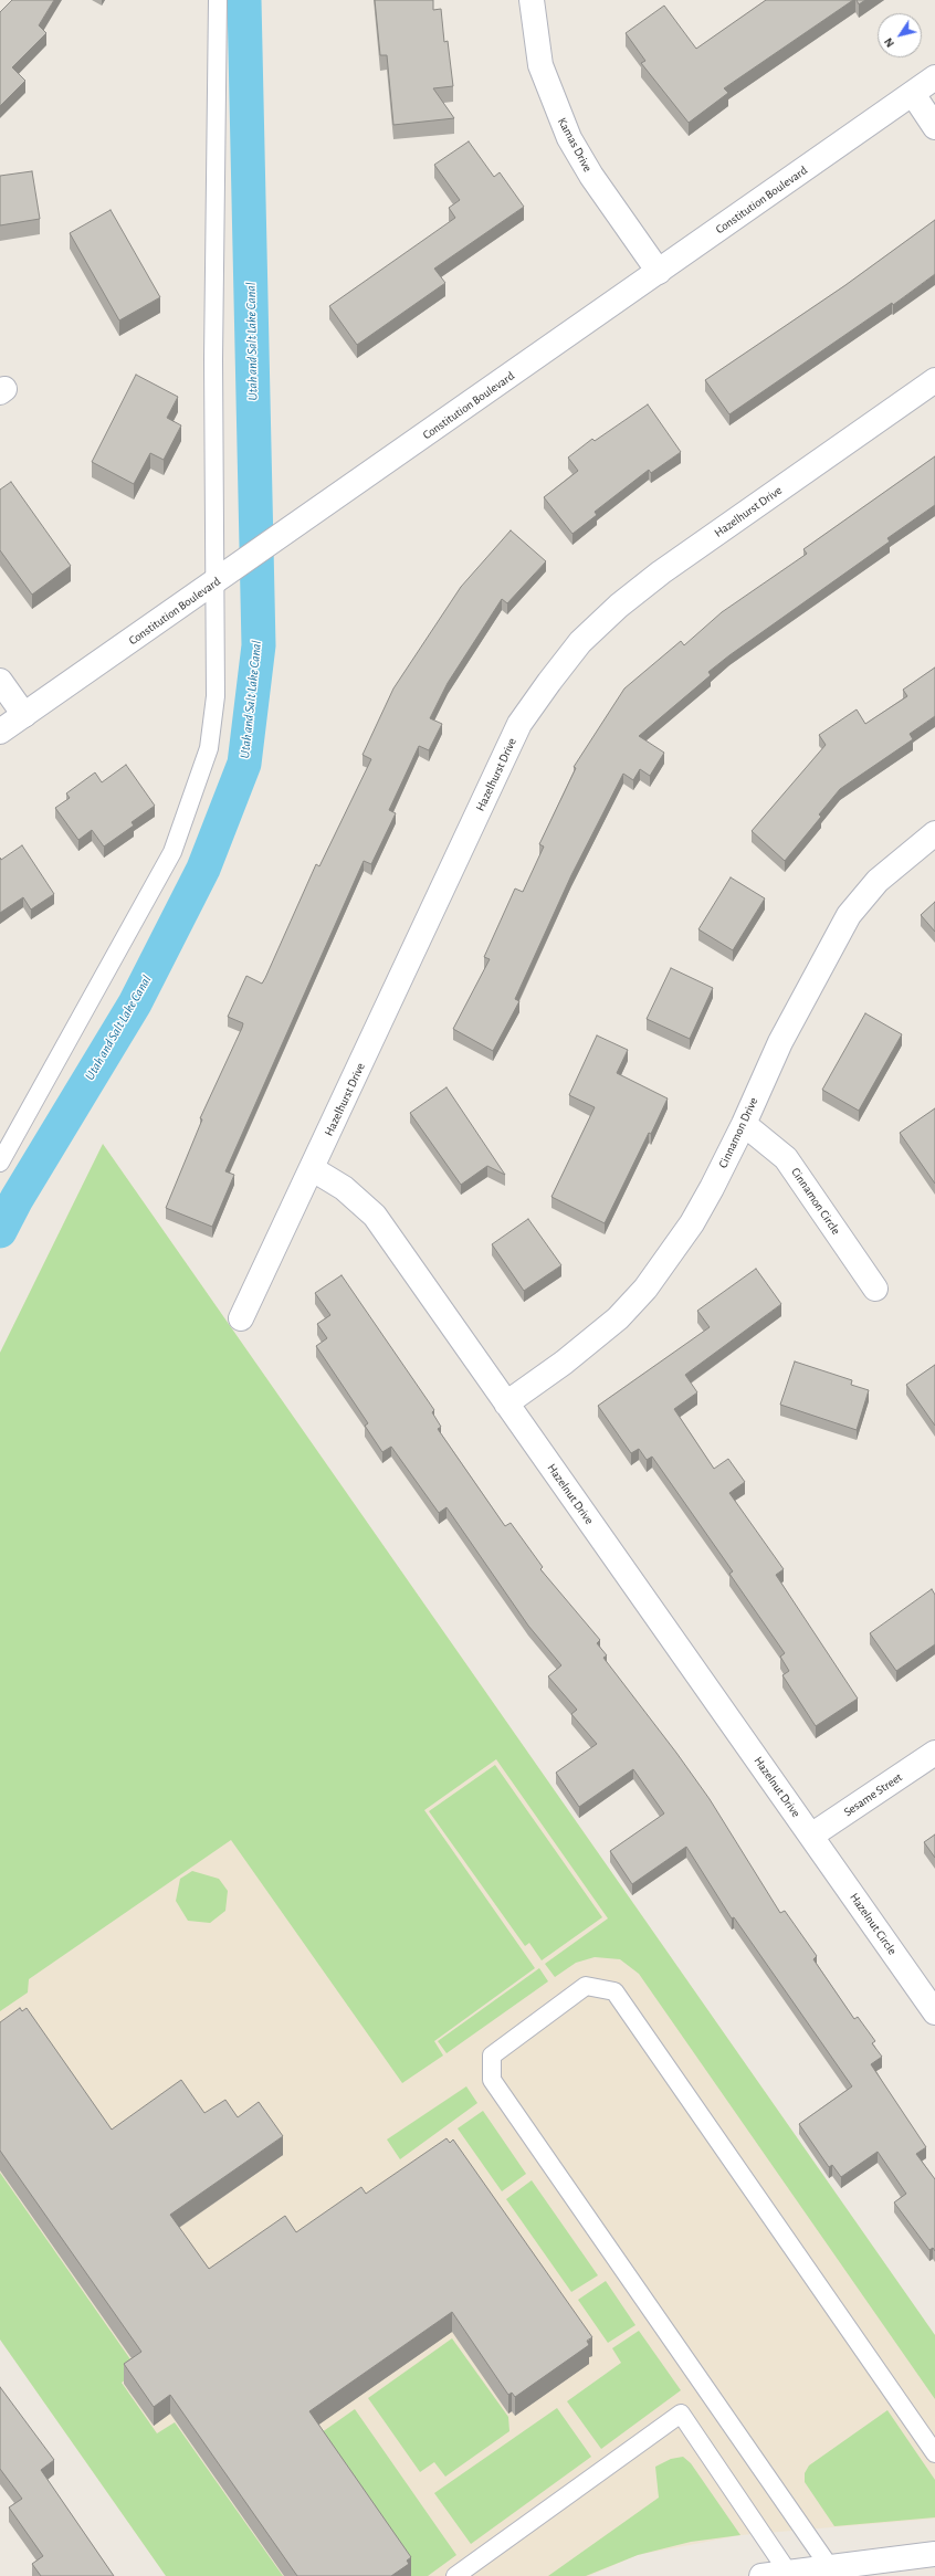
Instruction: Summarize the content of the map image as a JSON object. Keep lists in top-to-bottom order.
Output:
{
  "streets": {
    "street": [
      "Kamas Drive",
      "Constitution Boulevard",
      "Hazelhurst Drive",
      "Cinnamon Drive",
      "Cinnamon Circle",
      "Hazelnut Drive",
      "Sesame Street",
      "Hazelnut Circle"
    ]
  },
  "crossings": [
    ["Kamas Drive", "Constitution Boulevard"],
    ["Hazelhurst Drive", "Hazelnut Drive"],
    ["Cinnamon Drive", "Cinnamon Circle"],
    ["Cinnamon Drive", "Hazelnut Drive"],
    ["Hazelnut Drive", "Sesame Street"],
    ["Hazelnut Drive", "Hazelnut Circle"],
    ["Sesame Street", "Hazelnut Circle"]
  ],
  "water": ["Utah and Salt Lake Canal"],
  "north": "bottom left"
}
